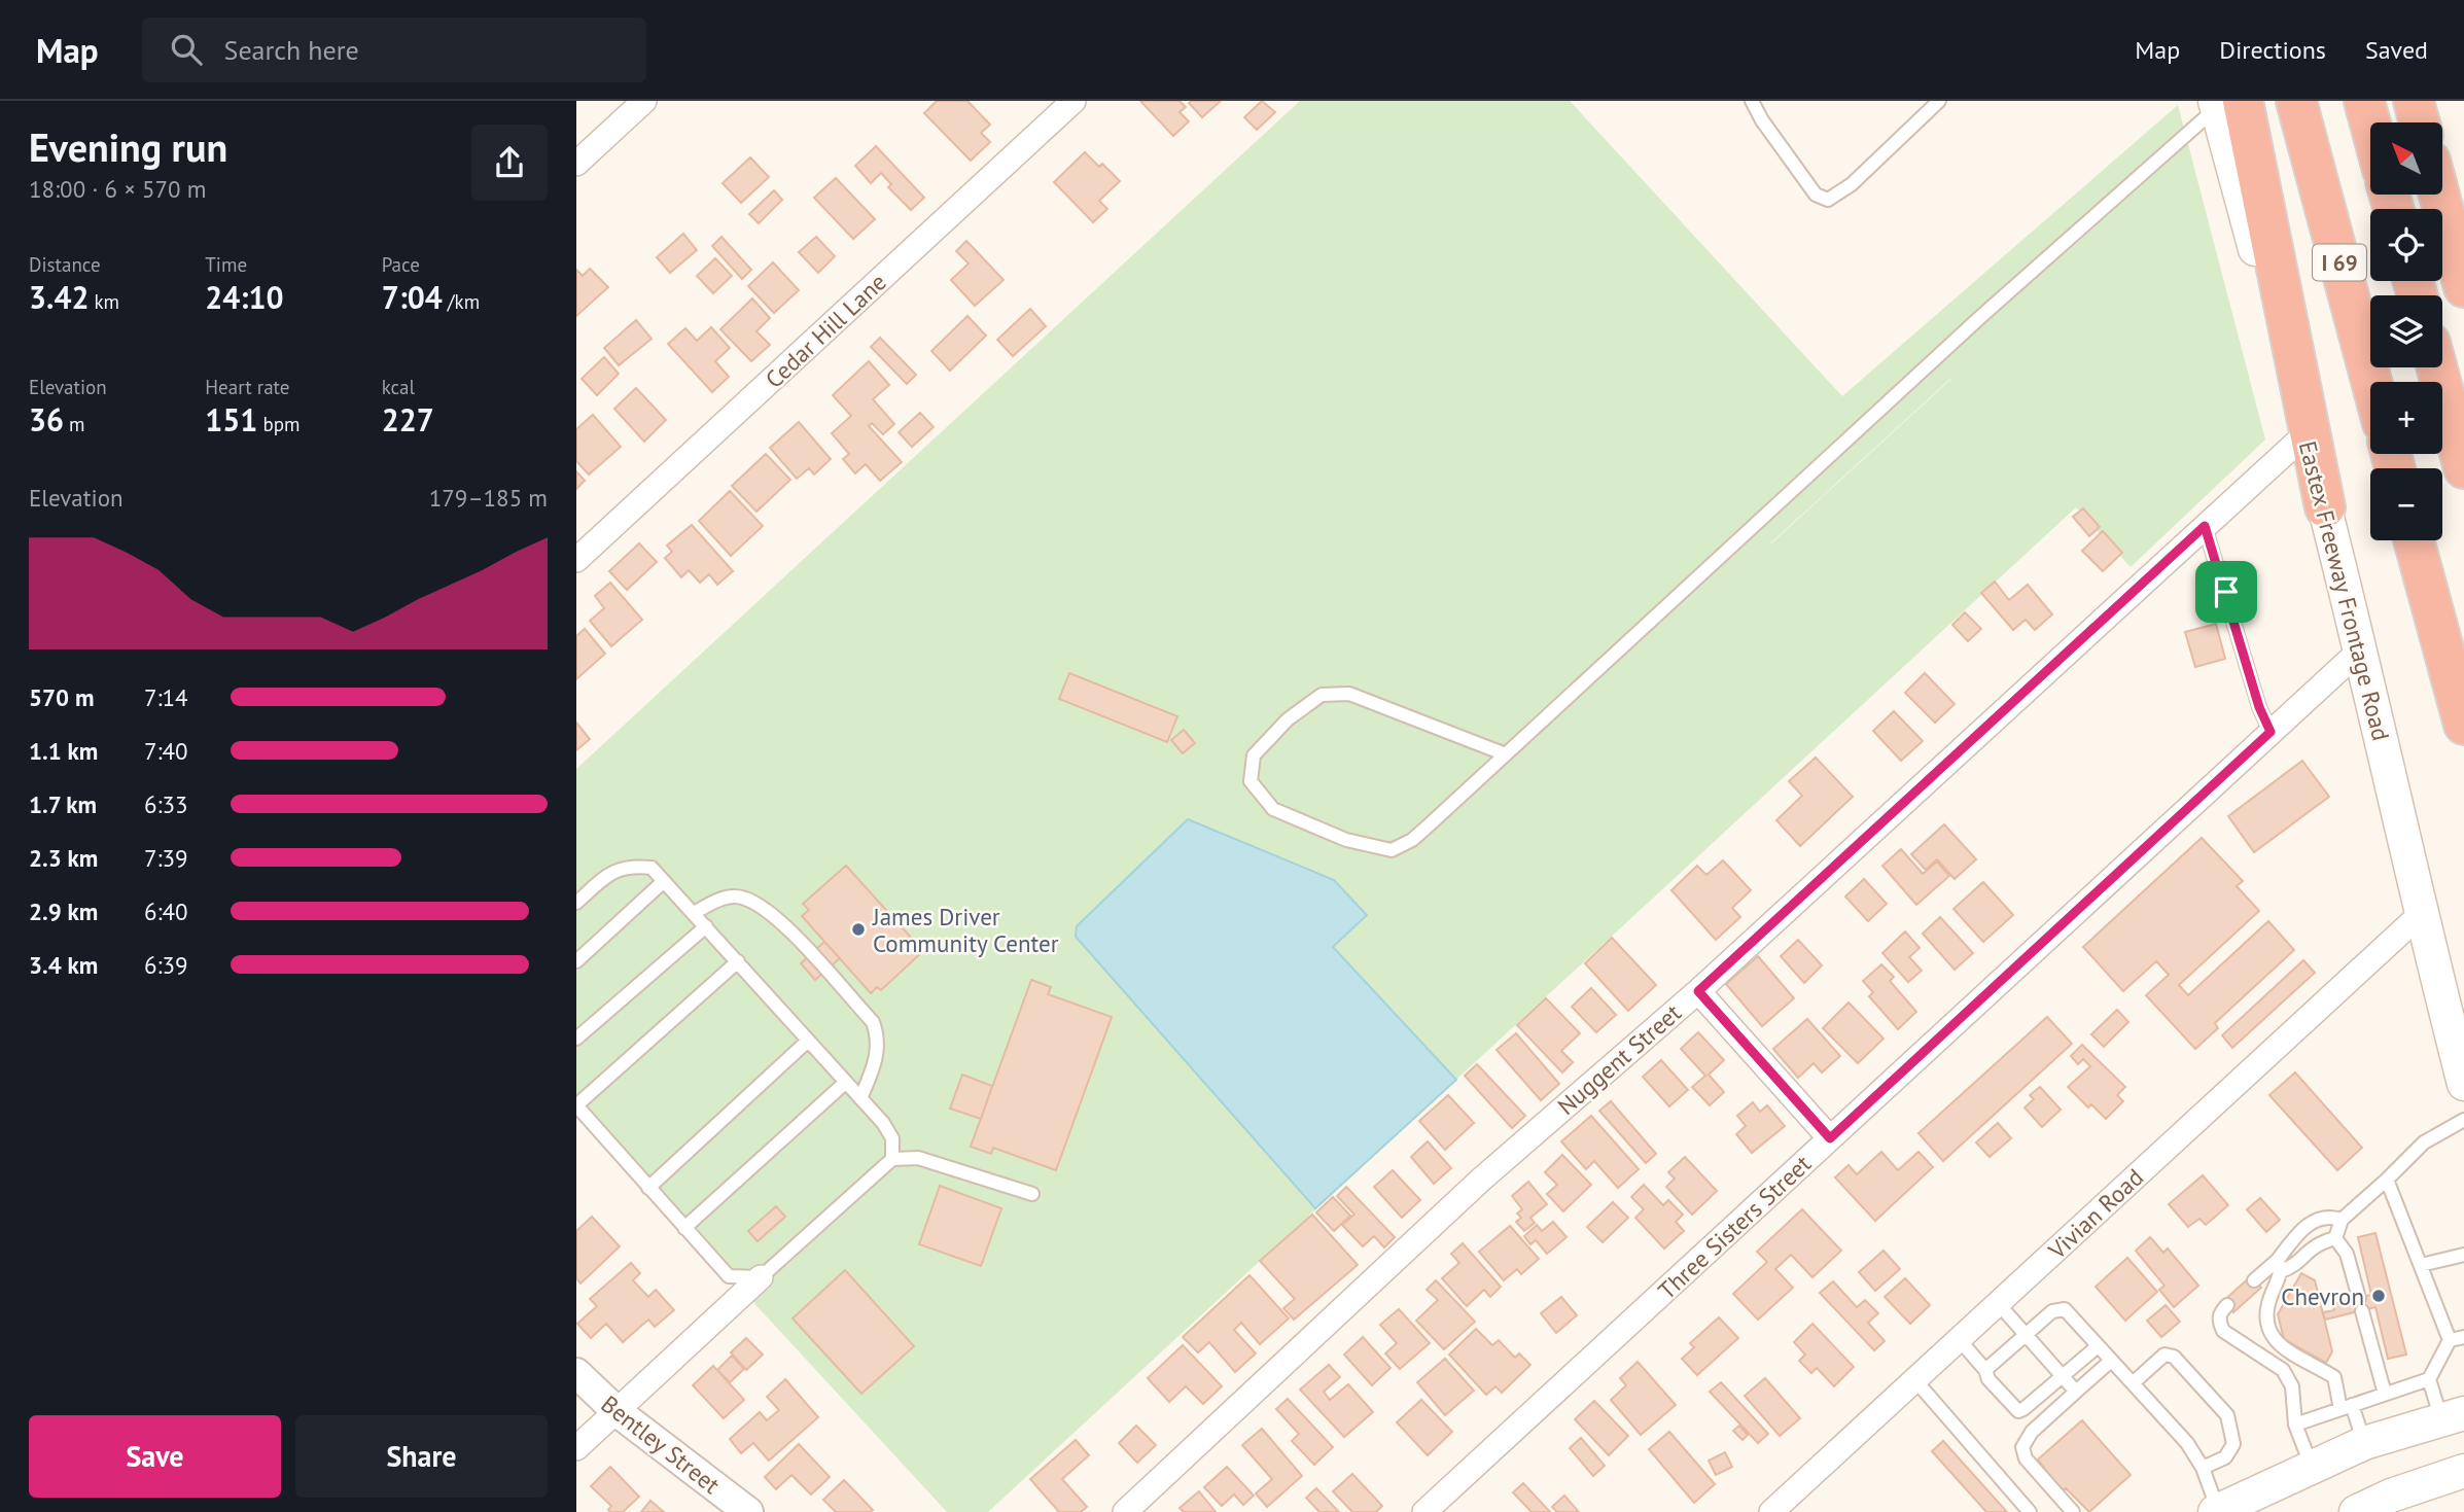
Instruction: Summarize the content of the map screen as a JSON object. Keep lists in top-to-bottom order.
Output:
{
  "streets": {
    "highway": ["I 69"],
    "main road": ["Eastex Freeway Frontage Road"],
    "street": [
      "Cedar Hill Lane",
      "Nuggent Street",
      "Vivian Road",
      "Three Sisters Street",
      "Bentley Street"
    ]
  },
  "crossings": [
    ["Eastex Freeway Frontage Road", "Nuggent Street"],
    ["Eastex Freeway Frontage Road", "Vivian Road"],
    ["Eastex Freeway Frontage Road", "Three Sisters Street"]
  ],
  "places": ["James Driver Community Center", "Chevron"],
  "north": "top left",
  "page": {
    "header": "Map",
    "search": "Search here",
    "nav": ["Map", "Directions", "Saved"],
    "heading": ["Evening run", "18:00 · 6 × 570 m"],
    "map_buttons": ["+", "−"],
    "stats": [
      ["Distance", "3.42 km"],
      ["Time", "24:10"],
      ["Pace", "7:04 /km"],
      ["Elevation", "36 m"],
      ["Heart rate", "151 bpm"],
      ["kcal", "227"]
    ],
    "chart": ["Elevation", "179–185 m"],
    "list": [
      {
        "name": "570 m",
        "note": "7:14"
      },
      {
        "name": "1.1 km",
        "note": "7:40"
      },
      {
        "name": "1.7 km",
        "note": "6:33"
      },
      {
        "name": "2.3 km",
        "note": "7:39"
      },
      {
        "name": "2.9 km",
        "note": "6:40"
      },
      {
        "name": "3.4 km",
        "note": "6:39"
      }
    ],
    "buttons": ["Save", "Share"]
  }
}
